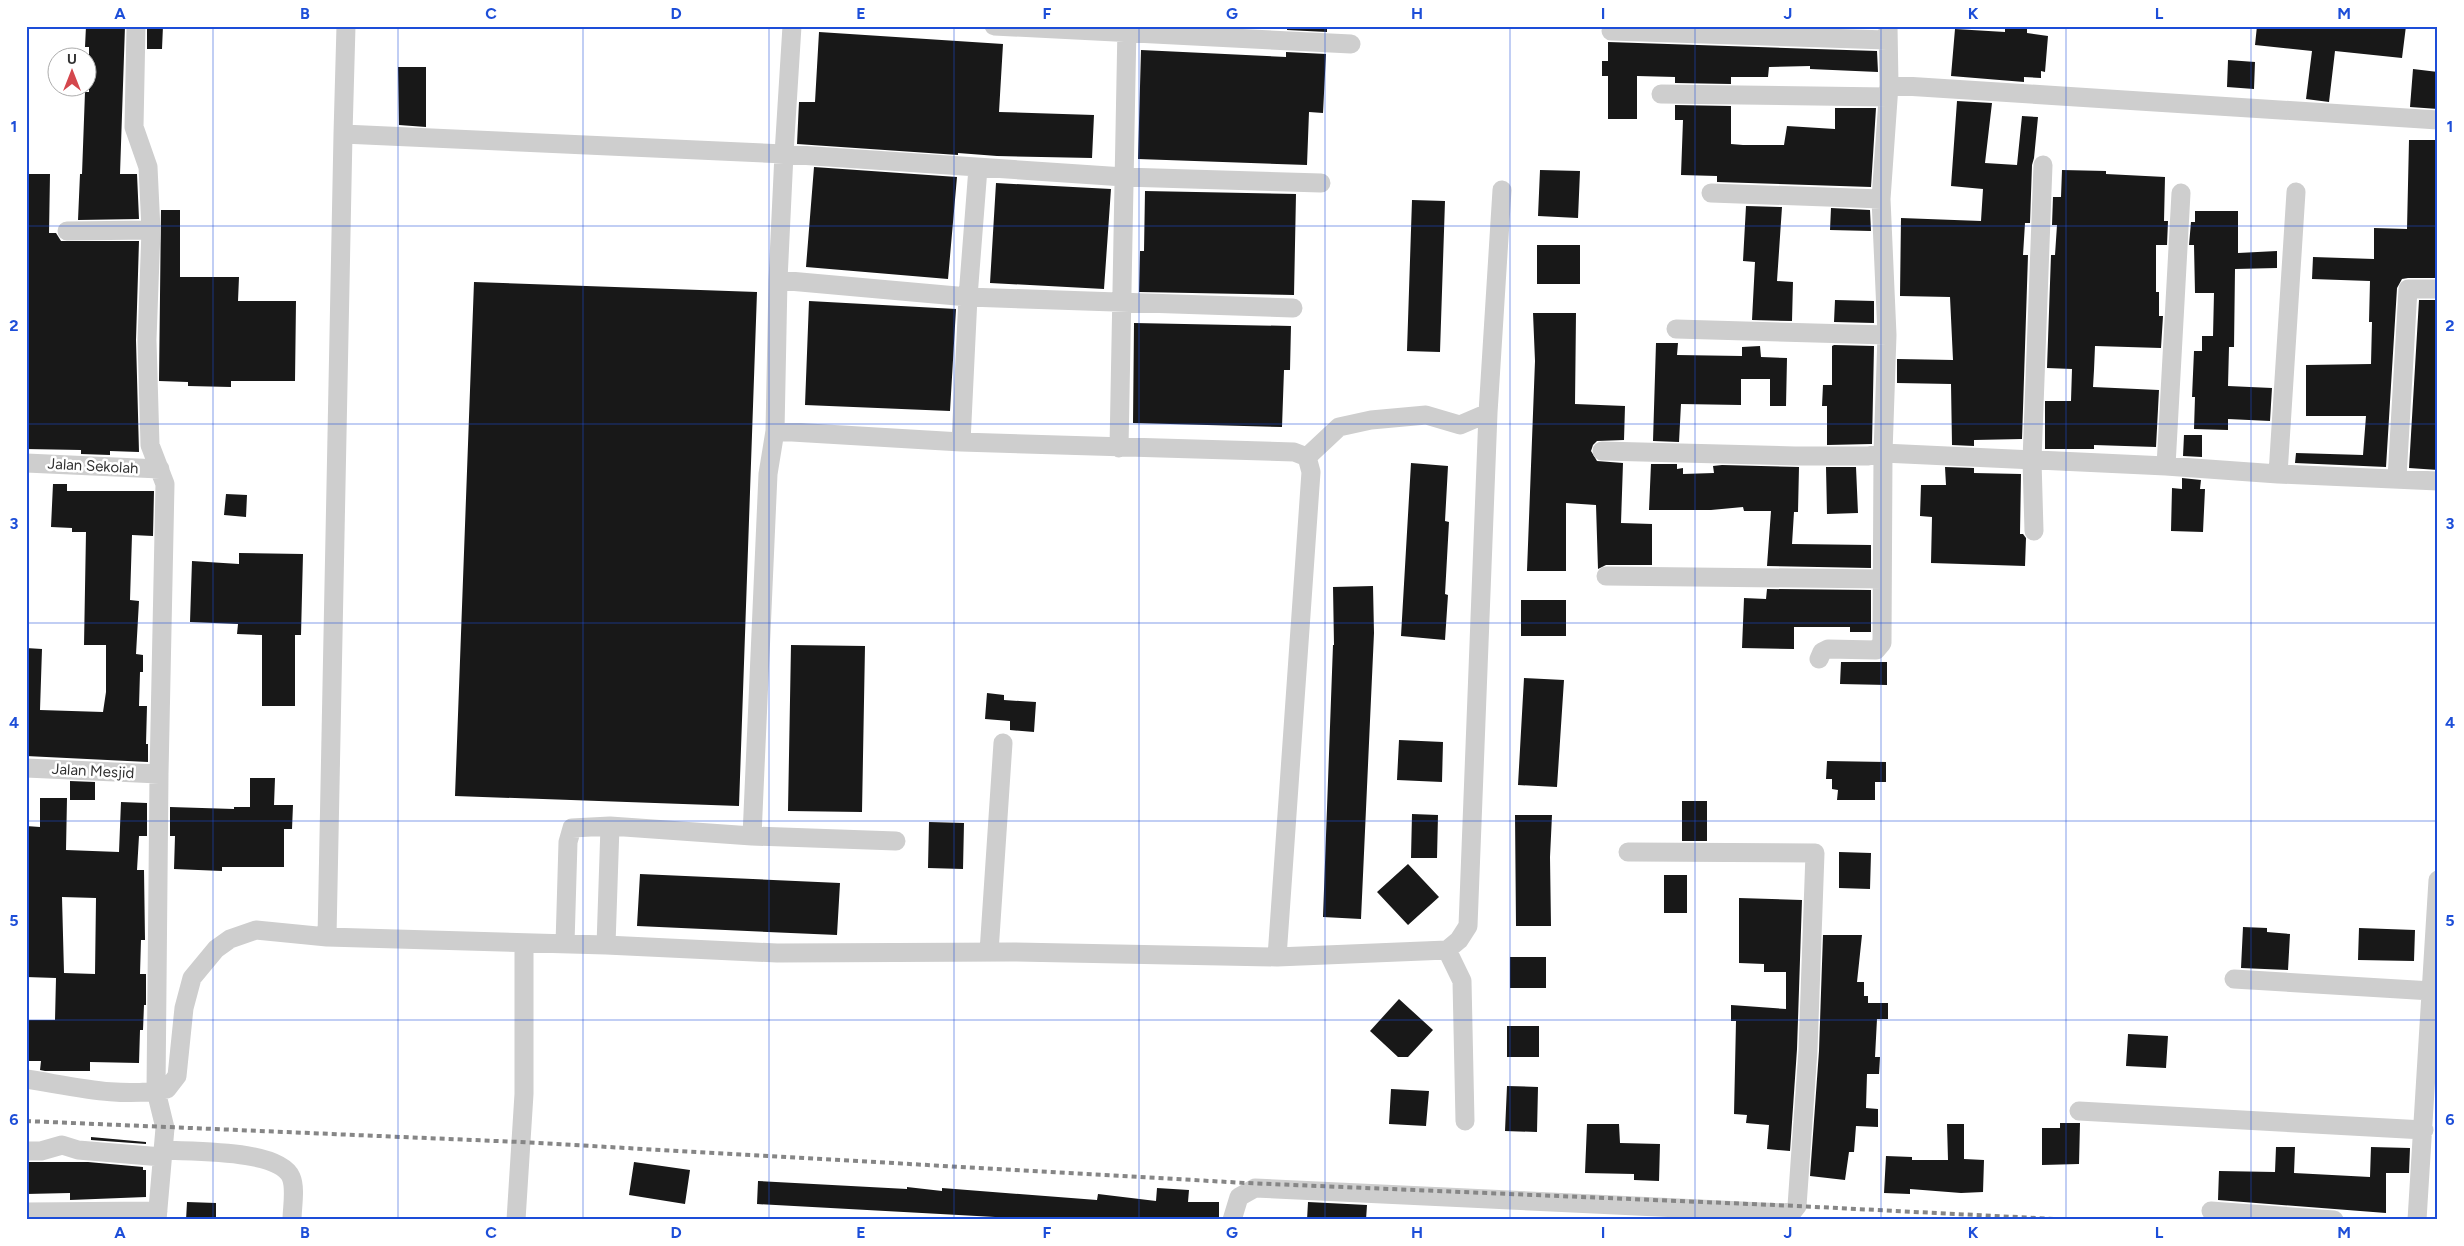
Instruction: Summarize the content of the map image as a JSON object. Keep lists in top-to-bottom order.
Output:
{
  "streets": {
    "street": ["Jalan Sekolah", "Jalan Mesjid"]
  },
  "north": "top",
  "grid": {
    "columns": [
      "A",
      "B",
      "C",
      "D",
      "E",
      "F",
      "G",
      "H",
      "I",
      "J",
      "K",
      "L",
      "M"
    ],
    "rows": [
      "1",
      "2",
      "3",
      "4",
      "5",
      "6"
    ]
  }
}
